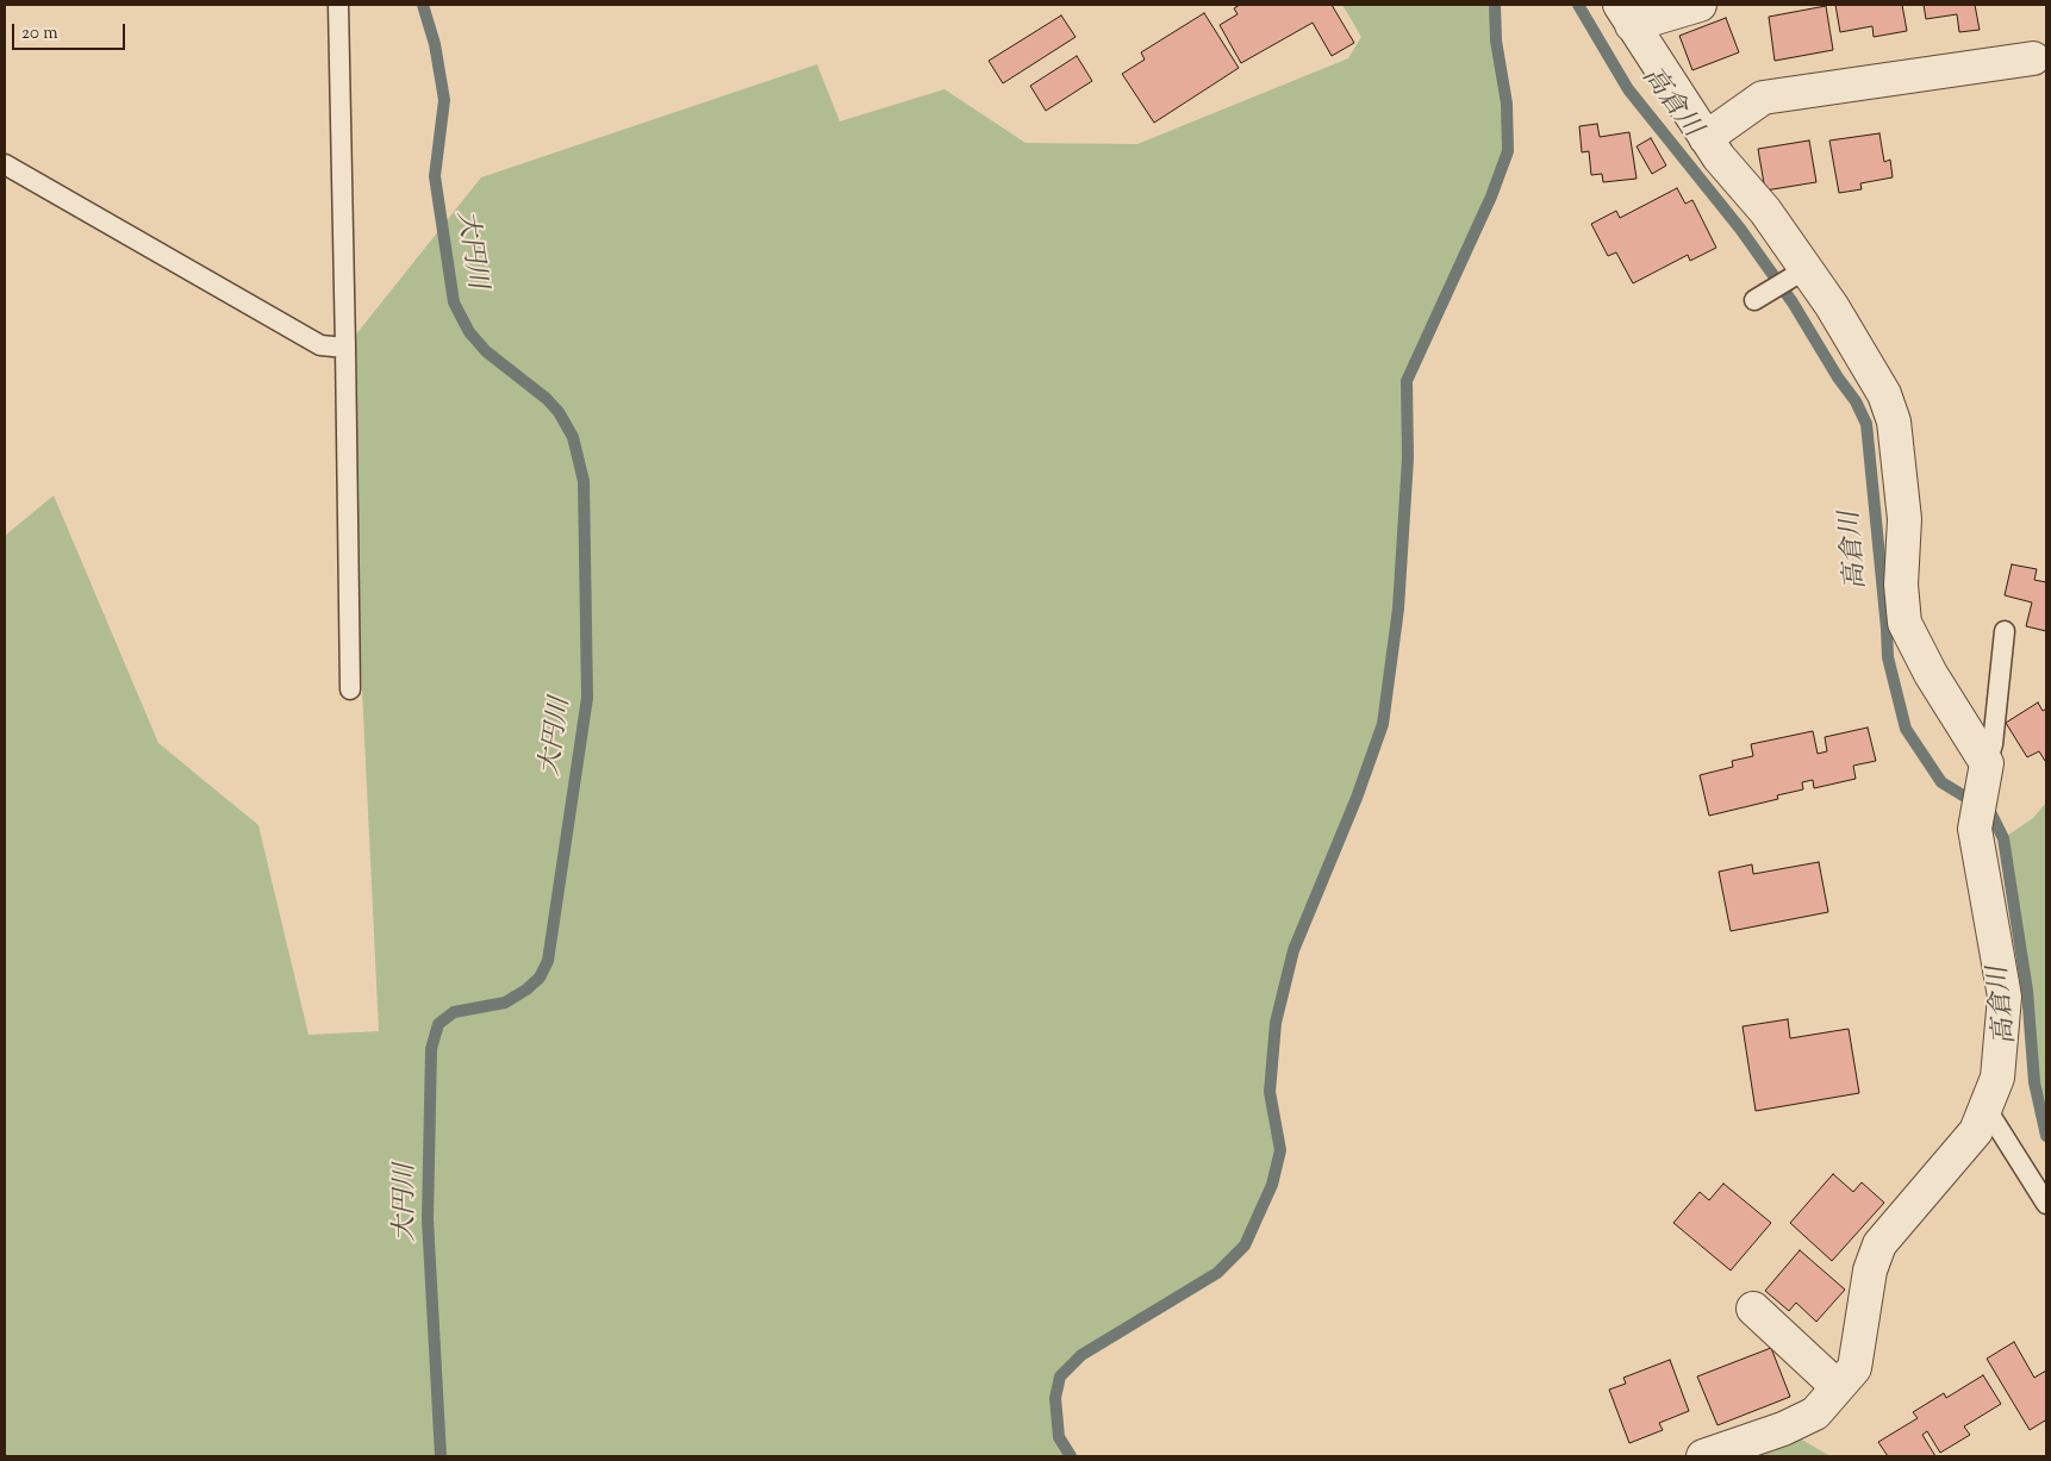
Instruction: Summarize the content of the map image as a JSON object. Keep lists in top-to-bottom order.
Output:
{
  "water": ["高倉川", "大円川"],
  "scale_bar": "20 m"
}
